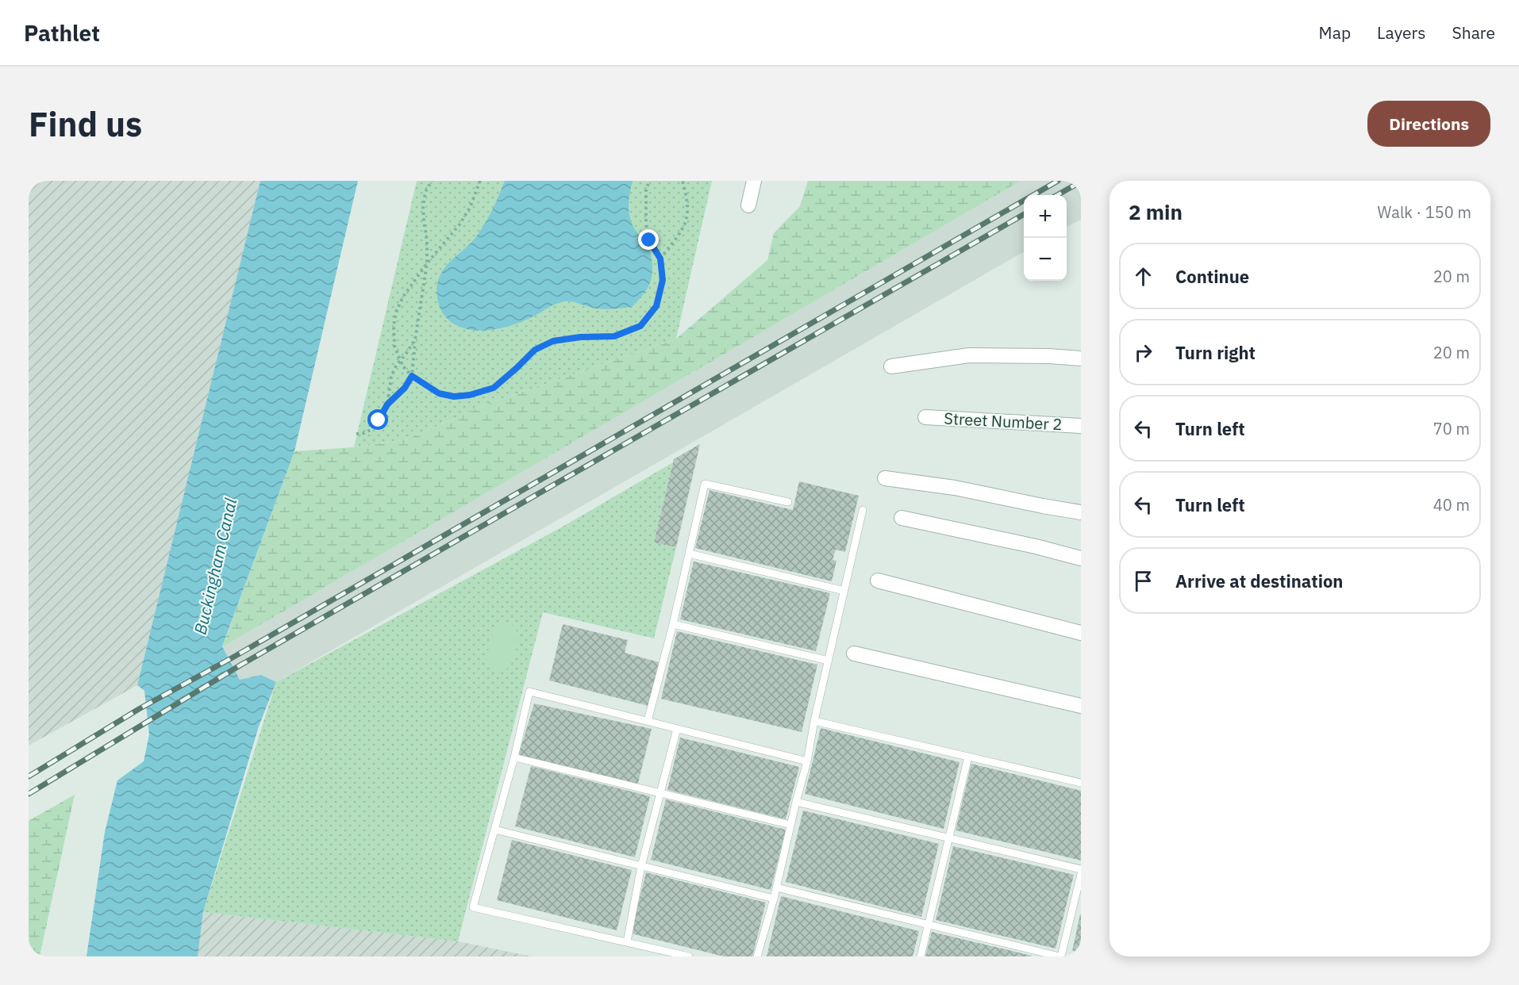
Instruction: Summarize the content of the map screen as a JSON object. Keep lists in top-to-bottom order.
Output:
{
  "streets": {
    "street": ["Street Number 2"]
  },
  "water": ["Buckingham Canal"],
  "page": {
    "header": "Pathlet",
    "nav": ["Map", "Layers", "Share"],
    "buttons": "Directions",
    "title": "Find us",
    "heading": ["2 min", "Walk · 150 m"],
    "map_buttons": ["+", "−"],
    "list": [
      ["Continue", "20 m"],
      ["Turn right", "20 m"],
      ["Turn left", "70 m"],
      ["Turn left", "40 m"],
      "Arrive at destination"
    ]
  }
}
